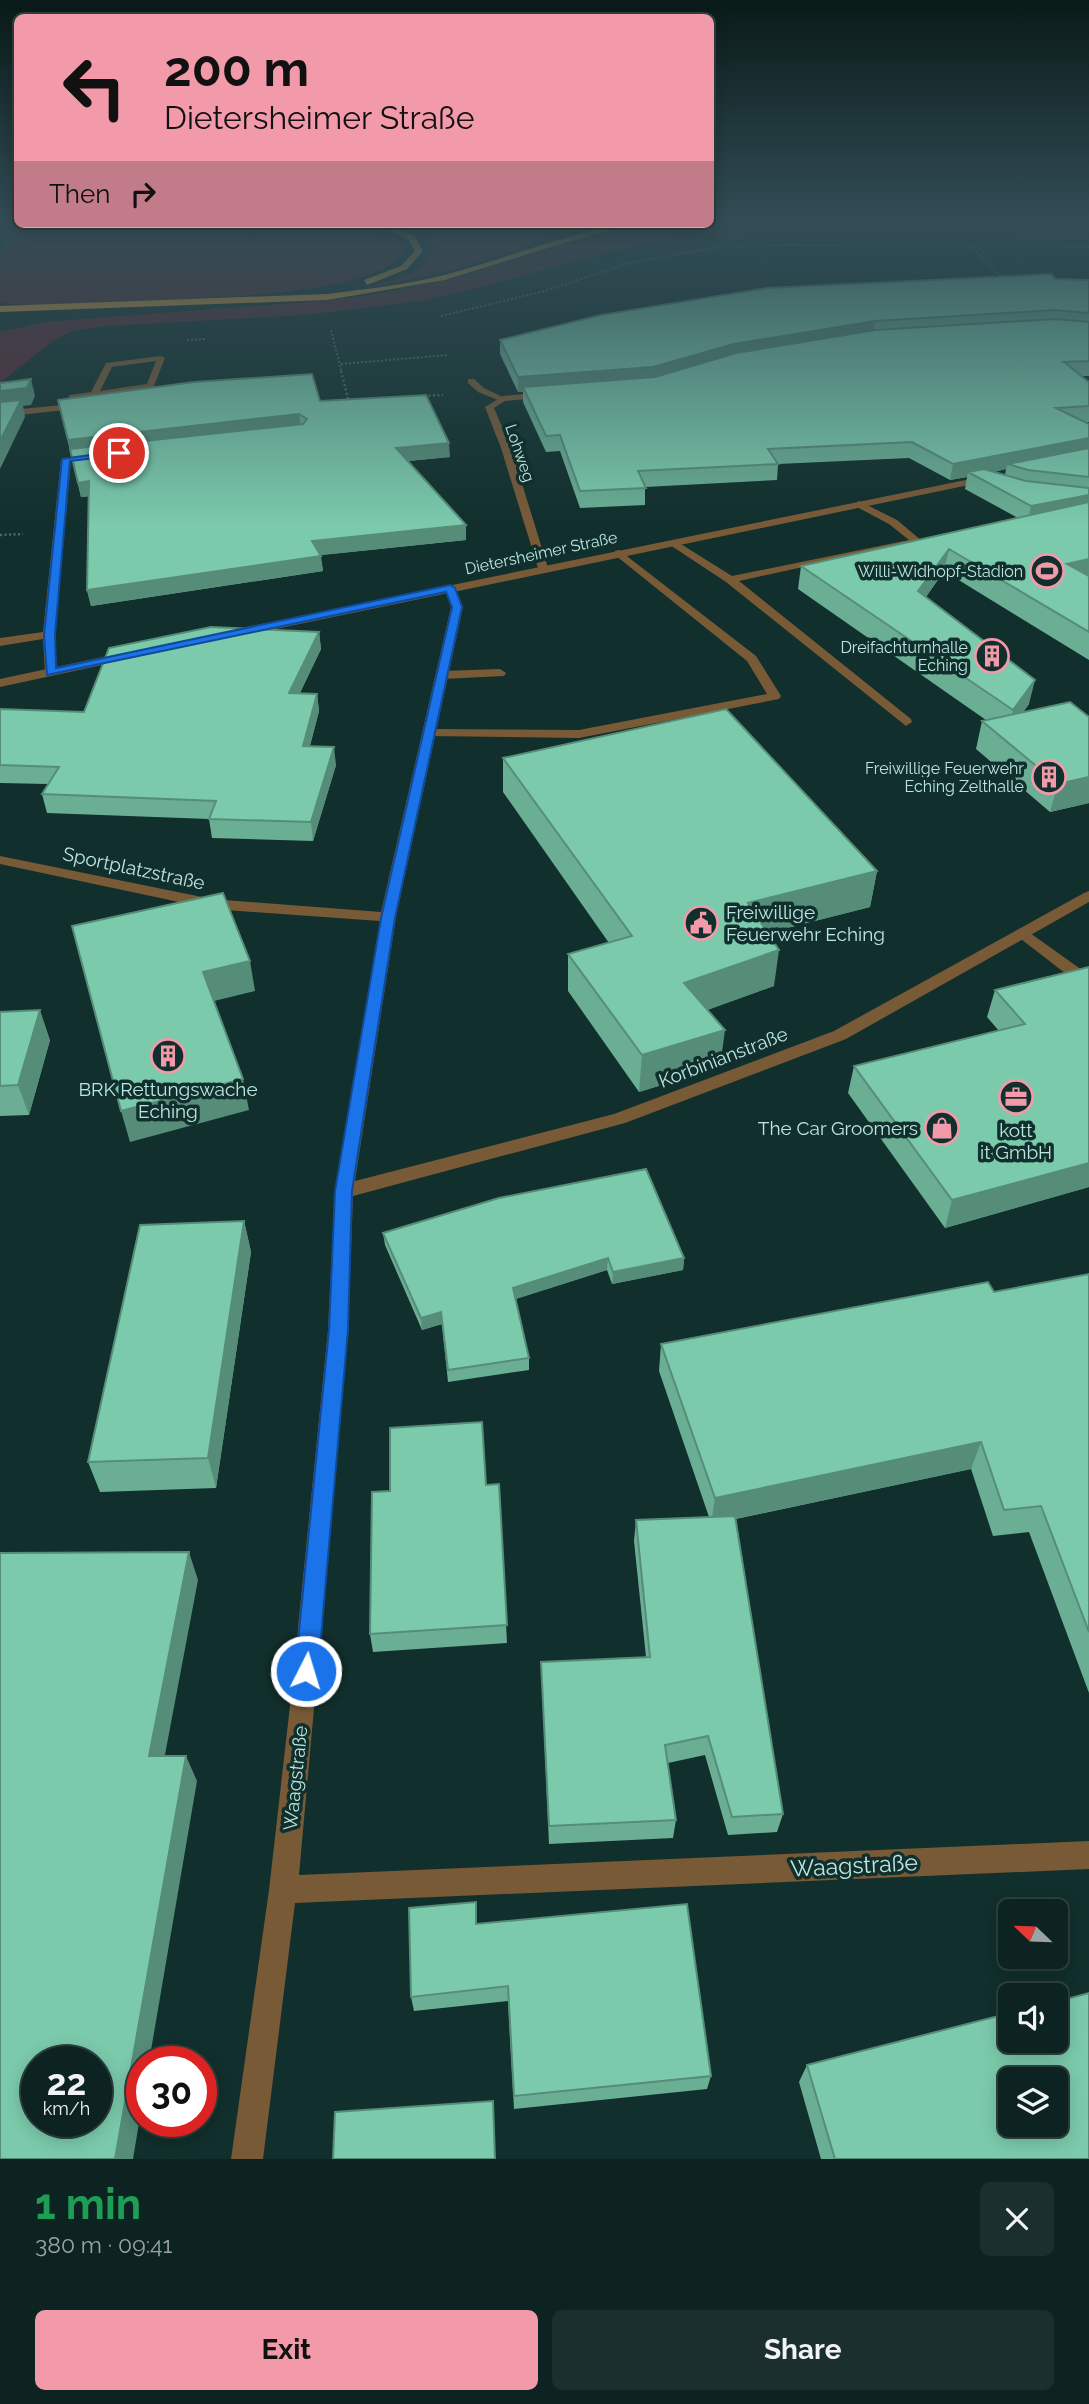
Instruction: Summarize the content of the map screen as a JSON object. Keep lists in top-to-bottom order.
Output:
{
  "streets": {
    "street": [
      "Lohweg",
      "Dietersheimer Straße",
      "Sportplatzstraße",
      "Korbinianstraße",
      "Waagstraße"
    ]
  },
  "crossings": [
    ["Lohweg", "Dietersheimer Straße"],
    ["Dietersheimer Straße", "Waagstraße"],
    ["Sportplatzstraße", "Waagstraße"],
    ["Korbinianstraße", "Waagstraße"]
  ],
  "places": {
    "sports": ["Willi-Widhopf-Stadion"],
    "building": ["Dreifachturnhalle Eching", "Freiwillige Feuerwehr Eching Zelthalle", "BRK Rettungswache Eching"],
    "public building": ["Freiwillige Feuerwehr Eching"],
    "office": ["kott it GmbH"],
    "shop": ["The Car Groomers"]
  },
  "north": "top left",
  "page": {
    "turn": ["200 m", "Dietersheimer Straße"],
    "then": "Then",
    "speed": "22 km/h",
    "limit": "30",
    "heading": ["1 min", "380 m · 09:41"],
    "buttons": ["Exit", "Share"]
  }
}
